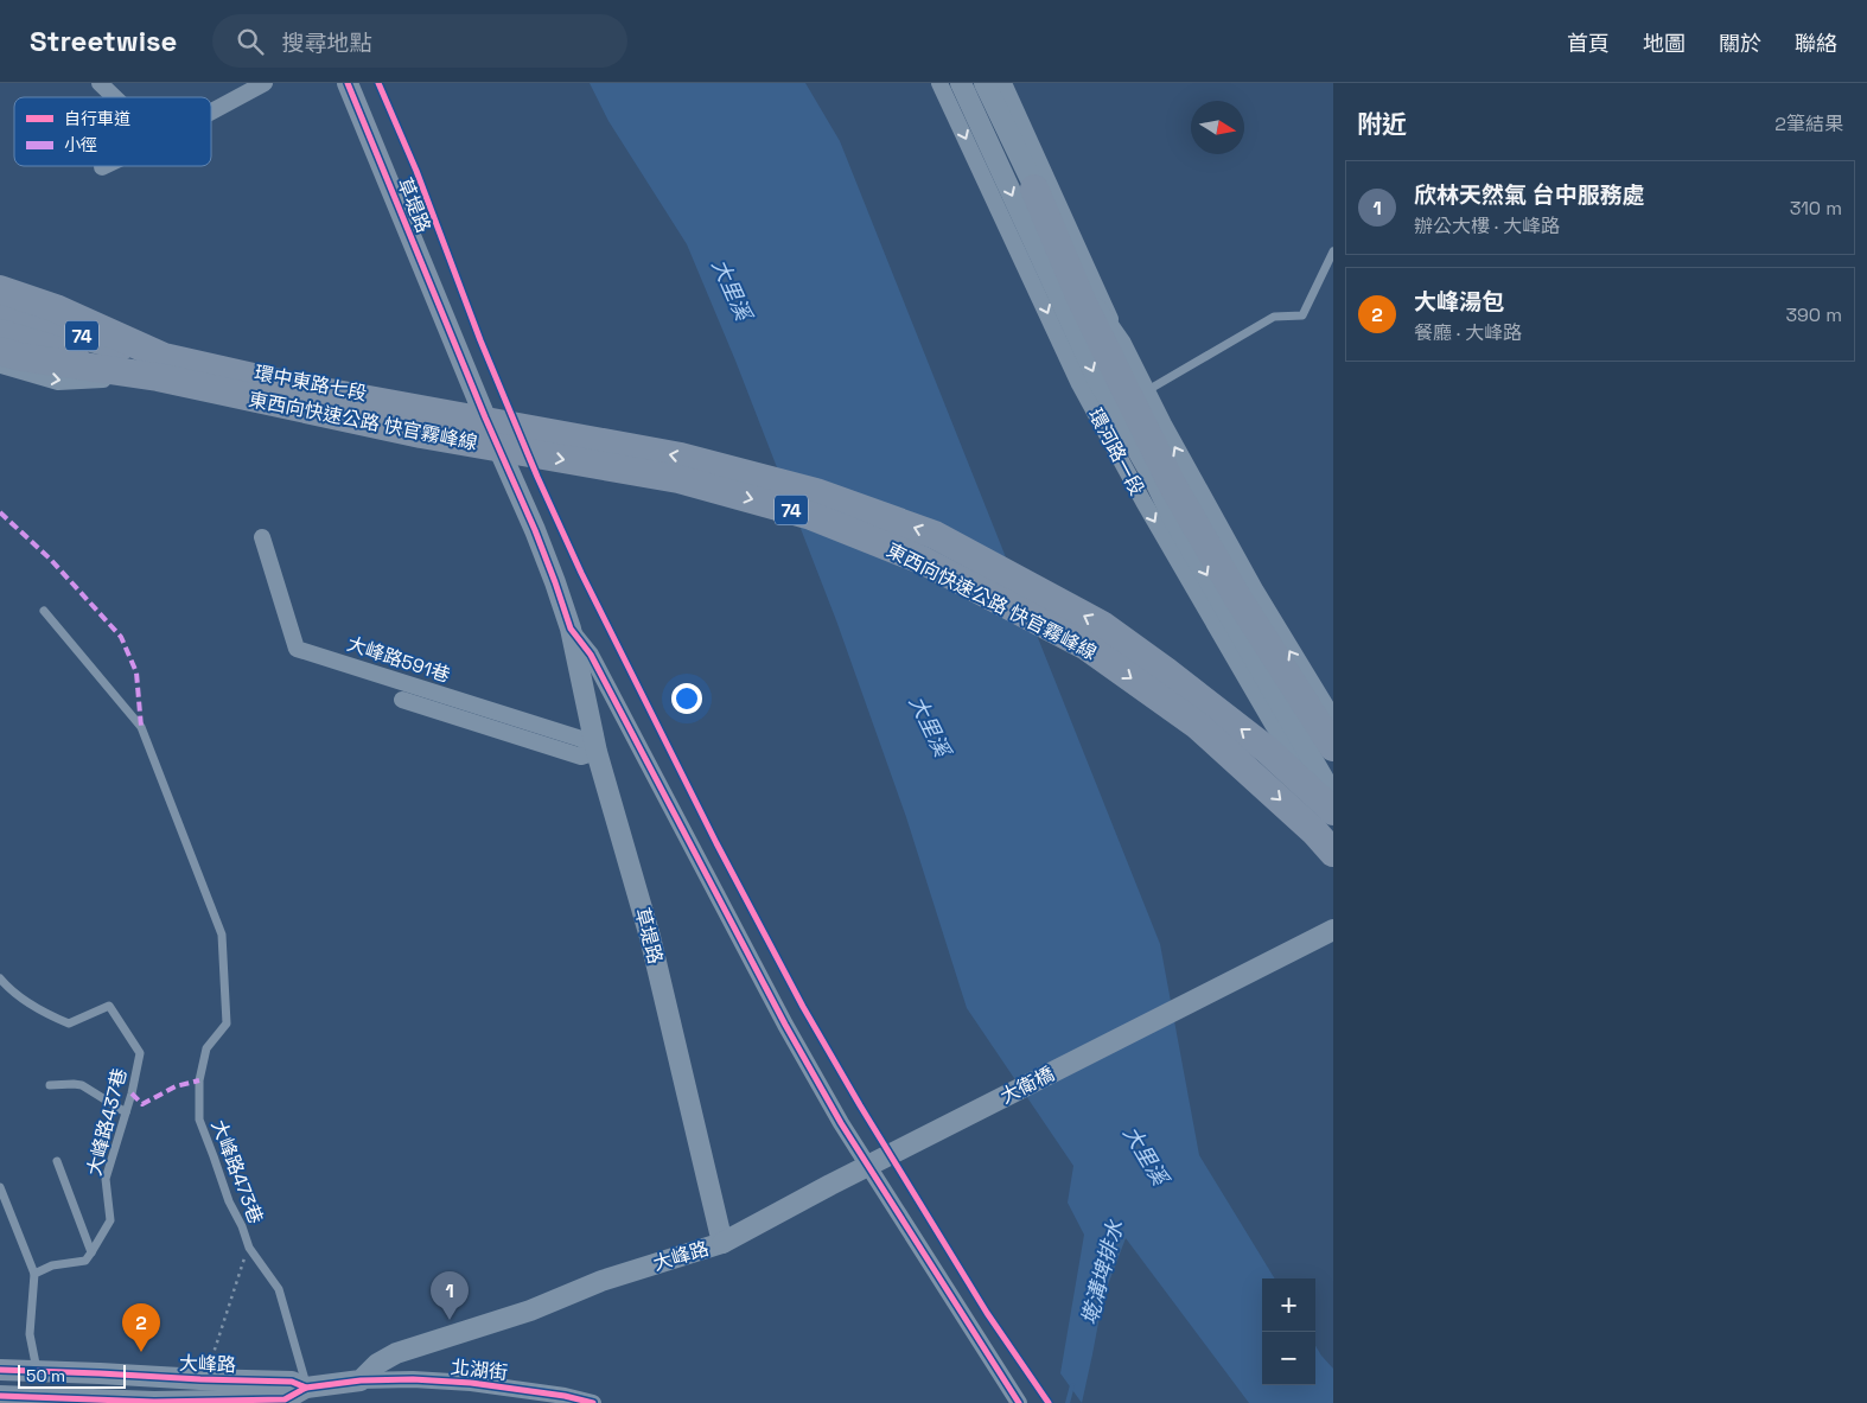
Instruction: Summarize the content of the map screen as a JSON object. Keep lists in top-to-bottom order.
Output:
{
  "streets": {
    "highway": ["74", "東西向快速公路 快官霧峰線"],
    "street": [
      "草堤路",
      "環中東路七段",
      "環河路一段",
      "大峰路591巷",
      "大衛橋",
      "大峰路",
      "北湖街"
    ],
    "lane": ["大峰路437巷", "大峰路473巷"]
  },
  "crossings": [
    ["草堤路", "環中東路七段"],
    ["草堤路", "大峰路591巷"],
    ["草堤路", "大衛橋"],
    ["草堤路", "大峰路"],
    ["大衛橋", "大峰路"],
    ["大峰路473巷", "大峰路"],
    ["大峰路", "北湖街"]
  ],
  "water": ["大里溪", "墘溝埤排水"],
  "legend": ["自行車道", "小徑"],
  "scale_bar": "50 m",
  "north": "right",
  "page": {
    "header": "Streetwise",
    "search": "搜尋地點",
    "nav": [
      "首頁",
      "地圖",
      "關於",
      "聯絡"
    ],
    "heading": ["附近", "2筆結果"],
    "list": [
      {
        "mark": "1",
        "name": "欣林天然氣 台中服務處",
        "note": "辦公大樓 · 大峰路",
        "value": "310 m"
      },
      {
        "mark": "2",
        "name": "大峰湯包",
        "note": "餐廳 · 大峰路",
        "value": "390 m"
      }
    ],
    "pins": ["1", "2"],
    "map_buttons": ["+", "−"],
    "scale": "50 m"
  }
}
